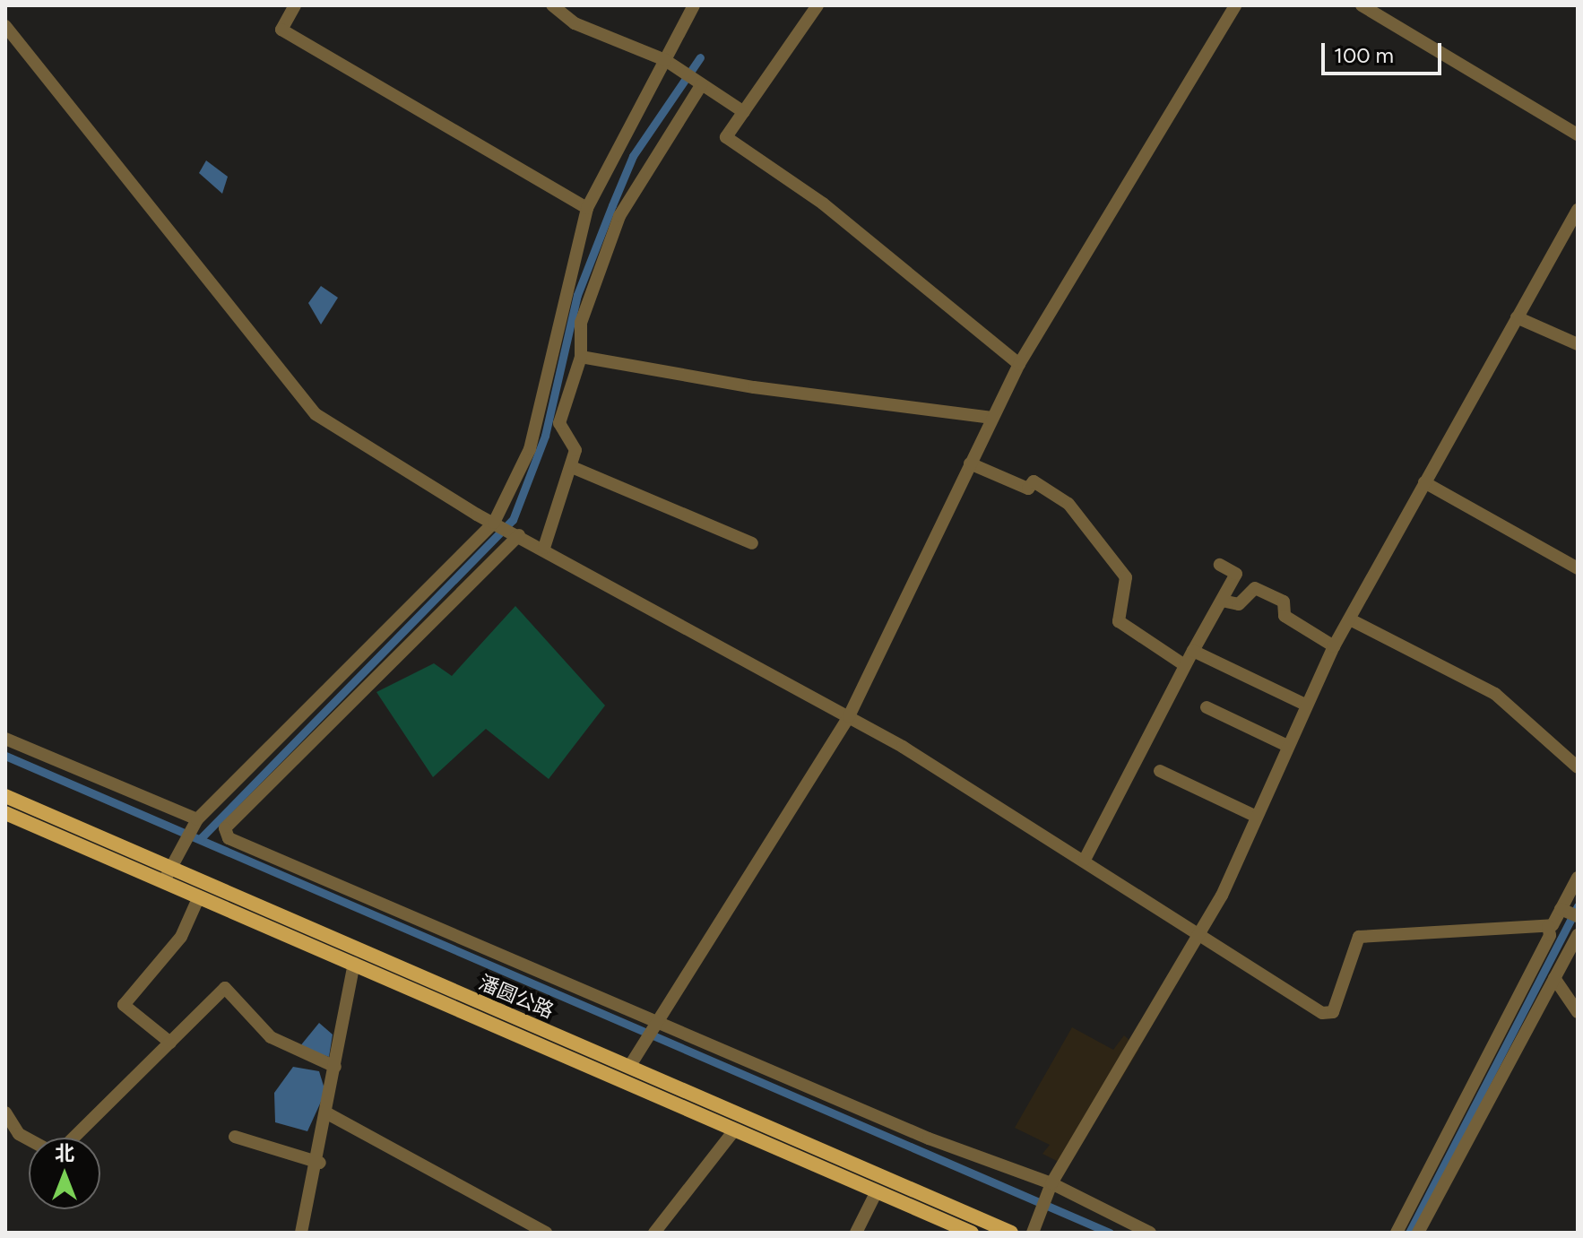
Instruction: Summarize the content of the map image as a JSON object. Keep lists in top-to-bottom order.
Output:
{
  "streets": {
    "main road": ["潘圆公路"]
  },
  "scale_bar": "100 m",
  "north": "top"
}
